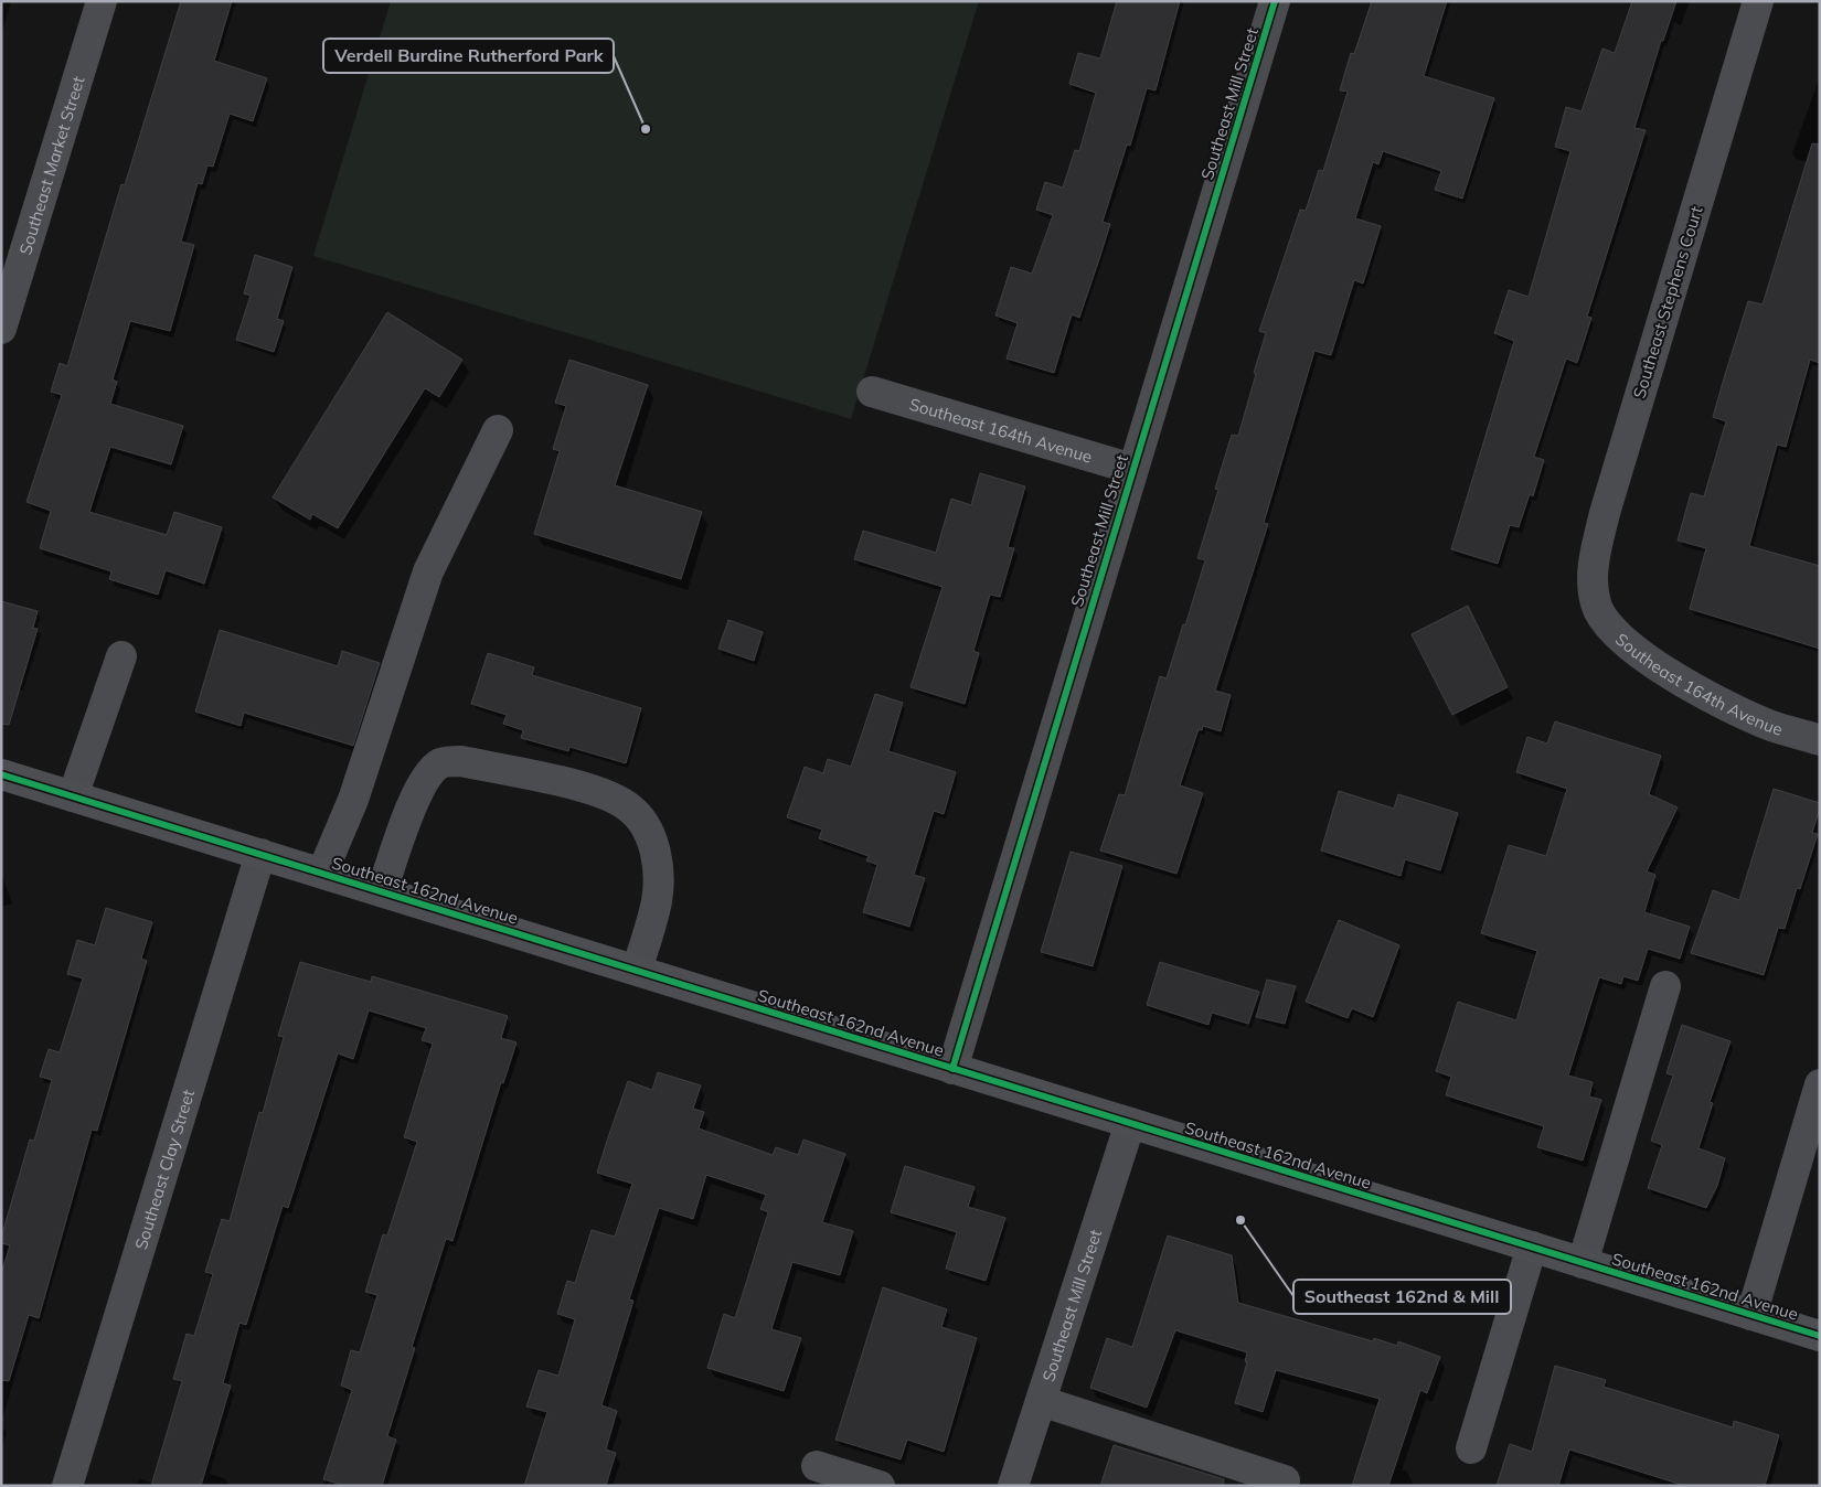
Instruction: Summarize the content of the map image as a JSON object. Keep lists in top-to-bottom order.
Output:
{
  "streets": {
    "main road": ["Southeast 162nd Avenue"],
    "street": [
      "Southeast Mill Street",
      "Southeast Market Street",
      "Southeast Stephens Court",
      "Southeast 164th Avenue",
      "Southeast Clay Street"
    ]
  },
  "crossings": [
    ["Southeast Mill Street", "Southeast 164th Avenue"],
    ["Southeast Mill Street", "Southeast 162nd Avenue"],
    ["Southeast Stephens Court", "Southeast 164th Avenue"],
    ["Southeast 162nd Avenue", "Southeast Clay Street"]
  ],
  "places": ["Verdell Burdine Rutherford Park", "Southeast 162nd & Mill"]
}
